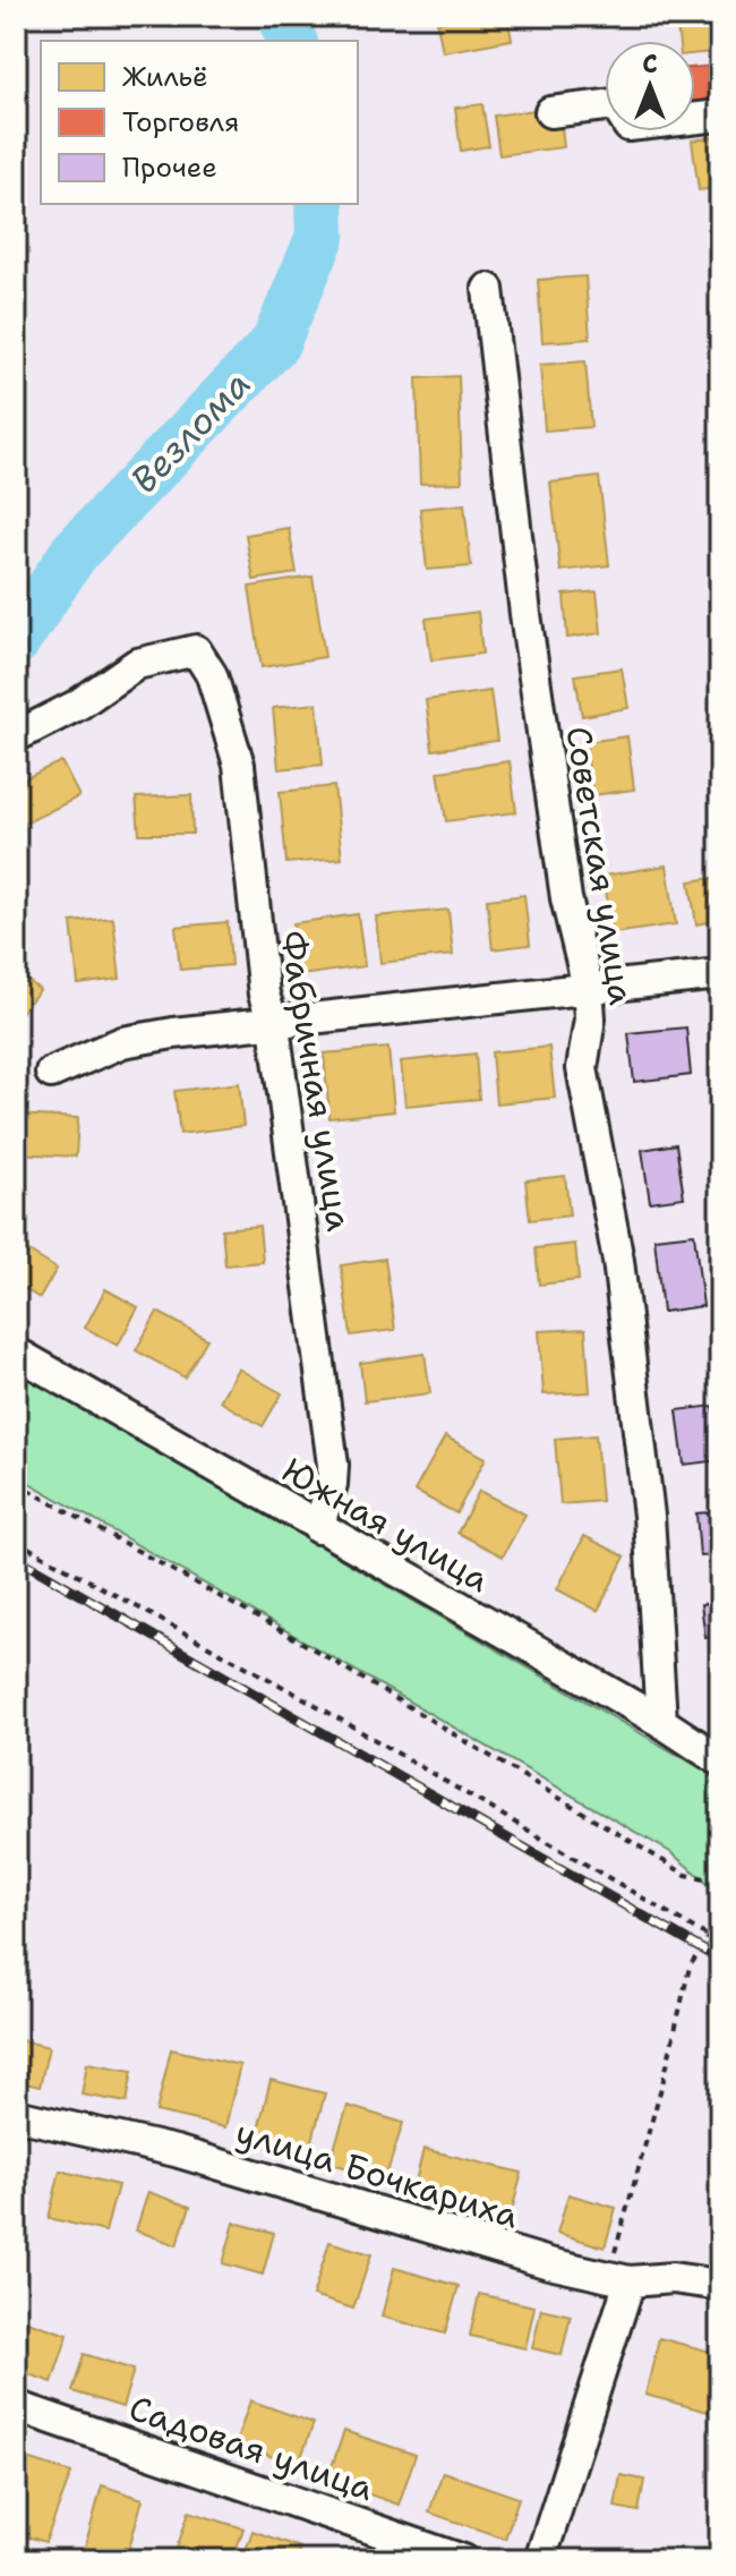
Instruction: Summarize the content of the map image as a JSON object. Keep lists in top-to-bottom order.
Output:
{
  "streets": {
    "street": [
      "Советская улица",
      "Фабричная улица",
      "Южная улица",
      "улица Бочкариха",
      "Садовая улица"
    ]
  },
  "crossings": [
    ["Советская улица", "Южная улица"],
    ["Фабричная улица", "Южная улица"]
  ],
  "water": ["Везлома"],
  "legend": ["Жильё", "Торговля", "Прочее"],
  "north": "top"
}
